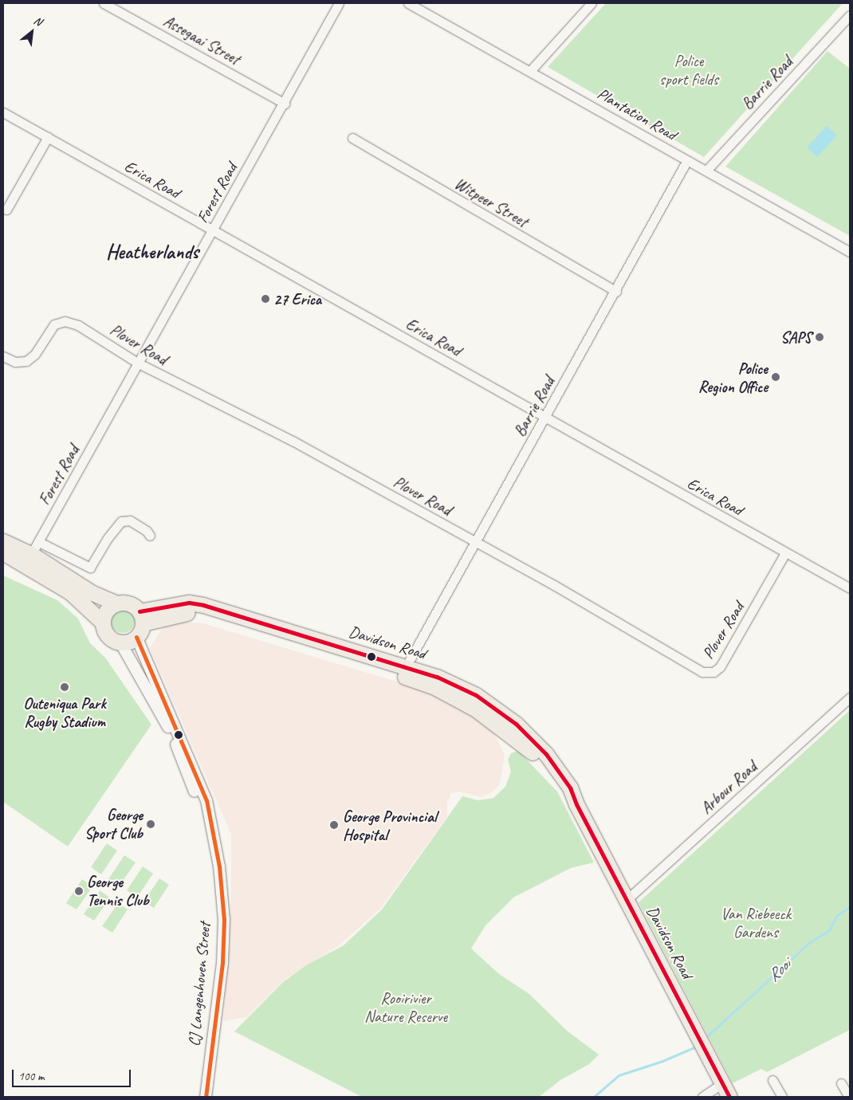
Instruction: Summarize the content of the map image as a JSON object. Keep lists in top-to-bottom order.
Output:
{
  "streets": {
    "highway": ["Davidson Road"],
    "street": [
      "Assegaai Street",
      "Barrie Road",
      "Plantation Road",
      "Erica Road",
      "Forest Road",
      "Witpeer Street",
      "Plover Road",
      "Arbour Road",
      "CJ Langenhoven Street"
    ]
  },
  "crossings": [
    ["Assegaai Street", "Forest Road"],
    ["Barrie Road", "Plantation Road"],
    ["Barrie Road", "Erica Road"],
    ["Barrie Road", "Witpeer Street"],
    ["Barrie Road", "Plover Road"],
    ["Barrie Road", "Davidson Road"],
    ["Erica Road", "Forest Road"],
    ["Erica Road", "Plover Road"],
    ["Forest Road", "Plover Road"],
    ["Davidson Road", "Arbour Road"],
    ["Davidson Road", "CJ Langenhoven Street"]
  ],
  "districts": ["Heatherlands"],
  "water": ["Rooi"],
  "parks": ["Police sport fields", "Van Riebeeck Gardens", "Rooirivier Nature Reserve"],
  "places": [
    "27 Erica",
    "SAPS",
    "Police Region Office",
    "Outeniqua Park Rugby Stadium",
    "George Sport Club",
    "George Provincial Hospital",
    "George Tennis Club"
  ],
  "scale_bar": "100 m",
  "north": "top right"
}
